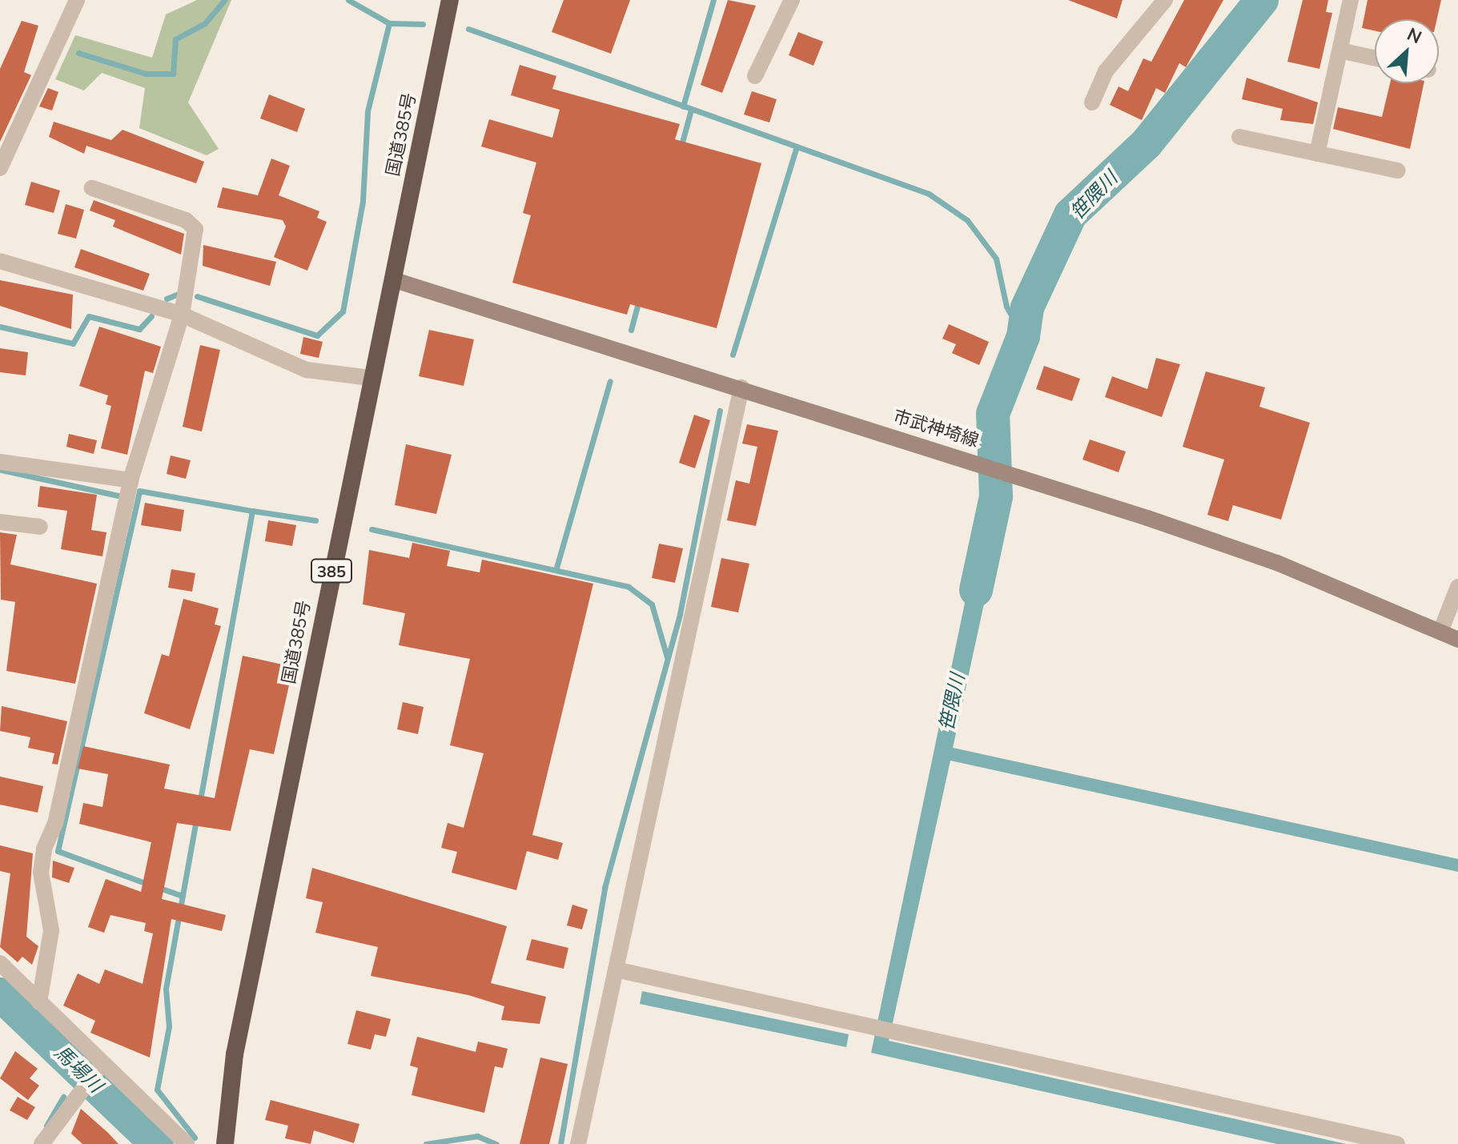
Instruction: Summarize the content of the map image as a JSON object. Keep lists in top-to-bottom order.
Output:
{
  "streets": {
    "highway": ["国道385号", "385"],
    "main road": ["市武神埼線"]
  },
  "crossings": [
    ["国道385号", "市武神埼線"]
  ],
  "water": ["笹隈川", "馬場川"],
  "north": "top right"
}
